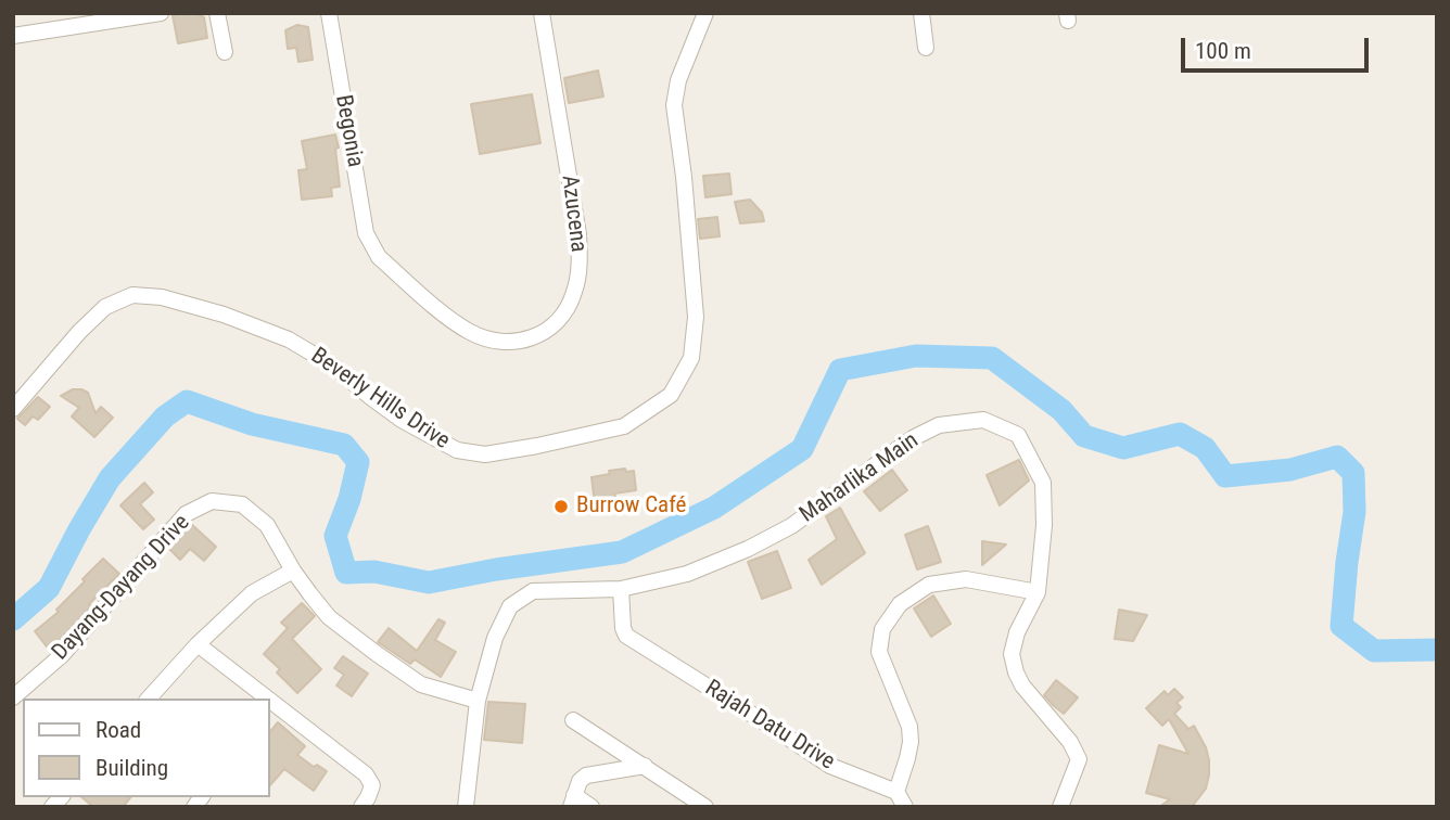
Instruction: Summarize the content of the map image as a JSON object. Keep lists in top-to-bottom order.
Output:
{
  "streets": {
    "street": [
      "Begonia",
      "Azucena",
      "Beverly Hills Drive",
      "Maharlika Main",
      "Dayang-Dayang Drive",
      "Rajah Datu Drive"
    ]
  },
  "crossings": [
    ["Begonia", "Azucena"],
    ["Maharlika Main", "Dayang-Dayang Drive"],
    ["Maharlika Main", "Rajah Datu Drive"]
  ],
  "places": ["Burrow Café"],
  "legend": ["Road", "Building"],
  "scale_bar": "100 m"
}
